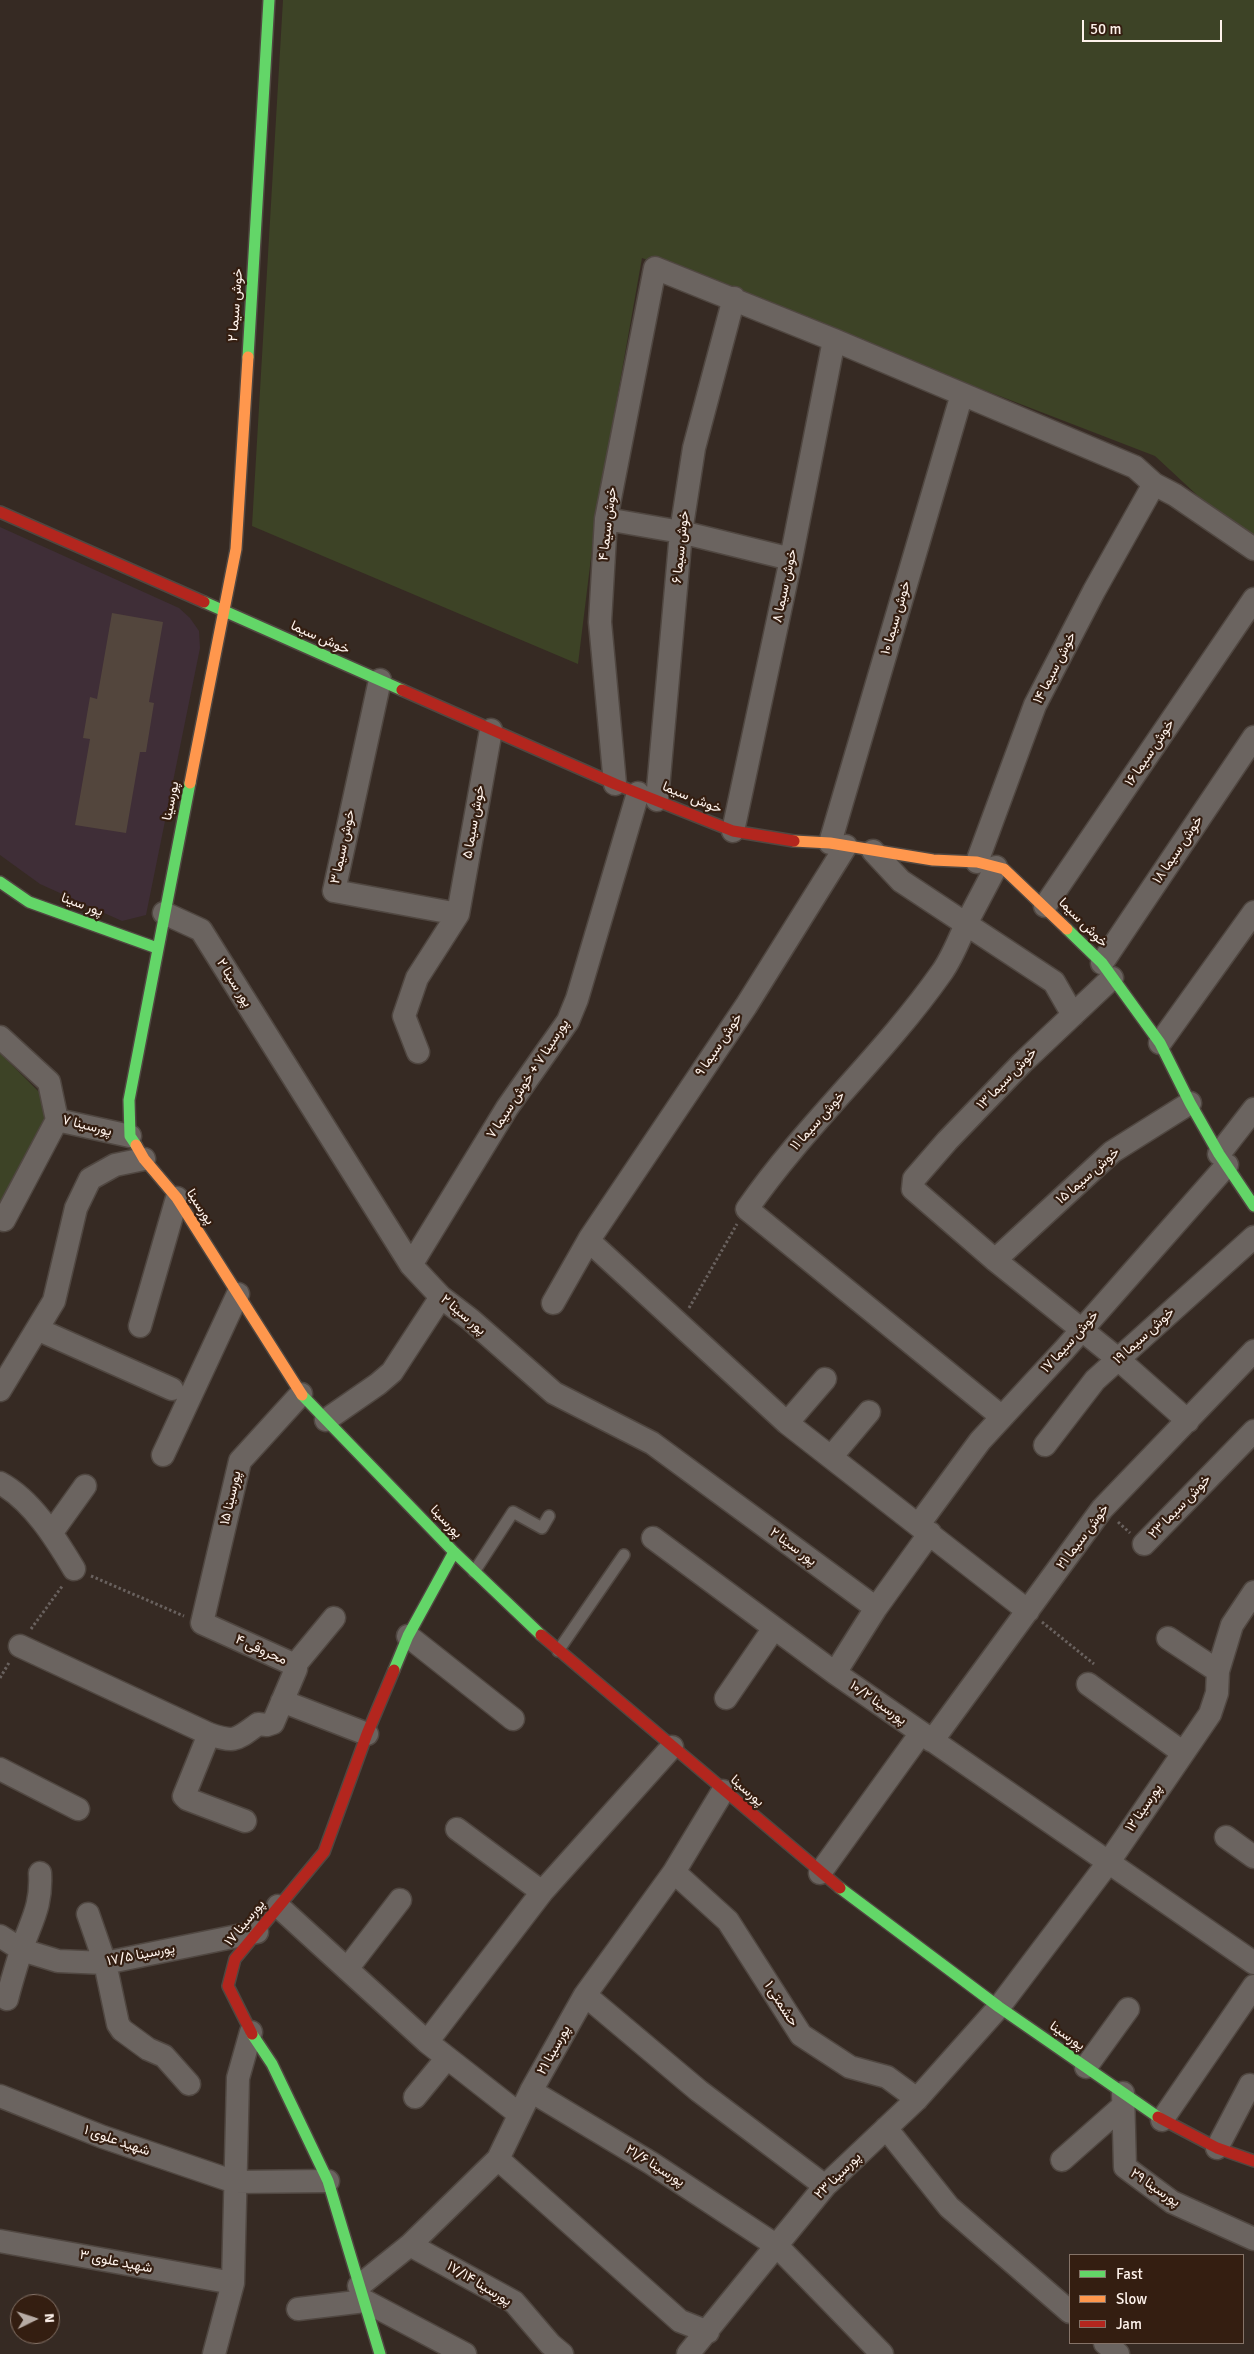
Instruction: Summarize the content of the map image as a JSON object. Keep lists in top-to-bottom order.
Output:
{
  "streets": {
    "street": [
      "خوش سیما ۲",
      "خوش سیما ۴",
      "خوش سیما ۶",
      "خوش سیما ۸",
      "خوش سیما ۱۰",
      "خوش سیما",
      "خوش سیما ۱۴",
      "خوش سیما ۱۶",
      "پورسینا",
      "خوش سیما ۵",
      "خوش سیما ۳",
      "خوش سیما ۱۸",
      "پور سینا",
      "پور سینا ۲",
      "خوش سیما ۹",
      "پورسینا ۷ + خوش سیما ۷",
      "خوش سیما ۱۳",
      "خوش سیما ۱۱",
      "پورسینا ۷",
      "خوش سیما ۱۵",
      "خوش سیما ۱۹",
      "خوش سیما ۱۷",
      "پورسینا ۱۵",
      "خوش سیما ۲۳",
      "خوش سیما ۲۱",
      "محروقی ۴",
      "پورسینا ۱۰/۲",
      "پورسینا ۱۲",
      "پورسینا ۱۷",
      "پورسینا ۱۷/۵",
      "حشمتی ۱",
      "پورسینا ۲۱",
      "شهید علوی ۱",
      "پورسینا ۲۱/۶",
      "پورسینا ۲۳",
      "پورسینا ۲۹",
      "شهید علوی ۳",
      "پورسینا ۱۷/۱۴"
    ]
  },
  "crossings": [
    ["خوش سیما ۲", "خوش سیما"],
    ["خوش سیما ۲", "پورسینا"],
    ["خوش سیما ۴", "خوش سیما ۶"],
    ["خوش سیما ۴", "خوش سیما"],
    ["خوش سیما ۶", "خوش سیما"],
    ["خوش سیما ۶", "پورسینا ۷ + خوش سیما ۷"],
    ["خوش سیما ۸", "خوش سیما"],
    ["خوش سیما ۱۰", "خوش سیما"],
    ["خوش سیما ۱۰", "خوش سیما ۹"],
    ["خوش سیما", "خوش سیما ۱۴"],
    ["خوش سیما", "خوش سیما ۱۶"],
    ["خوش سیما", "پورسینا"],
    ["خوش سیما", "خوش سیما ۵"],
    ["خوش سیما", "خوش سیما ۳"],
    ["خوش سیما", "خوش سیما ۱۸"],
    ["خوش سیما", "خوش سیما ۹"],
    ["خوش سیما", "پورسینا ۷ + خوش سیما ۷"],
    ["خوش سیما", "خوش سیما ۱۳"],
    ["خوش سیما", "خوش سیما ۱۱"],
    ["خوش سیما", "خوش سیما ۱۵"],
    ["خوش سیما", "خوش سیما ۱۷"],
    ["خوش سیما ۱۴", "خوش سیما ۱۱"],
    ["پورسینا", "پور سینا"],
    ["پورسینا", "پور سینا ۲"],
    ["پورسینا", "پورسینا ۷"],
    ["پورسینا", "پورسینا ۱۵"],
    ["پورسینا", "خوش سیما ۲۱"],
    ["پورسینا", "پورسینا ۱۲"],
    ["پورسینا", "پورسینا ۱۷"],
    ["پورسینا", "پورسینا ۲۱"],
    ["پورسینا", "پورسینا ۲۳"],
    ["پورسینا", "پورسینا ۲۹"],
    ["خوش سیما ۵", "خوش سیما ۳"],
    ["خوش سیما ۱۸", "خوش سیما ۱۳"],
    ["پور سینا ۲", "پورسینا ۷ + خوش سیما ۷"],
    ["پور سینا ۲", "خوش سیما ۱۷"],
    ["خوش سیما ۱۳", "خوش سیما ۱۵"],
    ["خوش سیما ۱۷", "پورسینا ۱۰/۲"],
    ["پورسینا ۱۵", "محروقی ۴"],
    ["خوش سیما ۲۳", "خوش سیما ۲۱"],
    ["خوش سیما ۲۱", "پورسینا ۱۰/۲"],
    ["پورسینا ۱۰/۲", "پورسینا ۱۲"],
    ["پورسینا ۱۲", "پورسینا ۲۳"],
    ["پورسینا ۱۷", "پورسینا ۱۷/۵"],
    ["پورسینا ۱۷", "پورسینا ۲۱"],
    ["پورسینا ۱۷", "شهید علوی ۱"],
    ["حشمتی ۱", "پورسینا ۲۱"],
    ["حشمتی ۱", "پورسینا ۲۳"],
    ["پورسینا ۲۱", "پورسینا ۲۱/۶"],
    ["پورسینا ۲۱", "پورسینا ۱۷/۱۴"],
    ["پورسینا ۲۱/۶", "پورسینا ۲۳"]
  ],
  "legend": ["Fast", "Slow", "Jam"],
  "scale_bar": "50 m",
  "north": "right"
}
